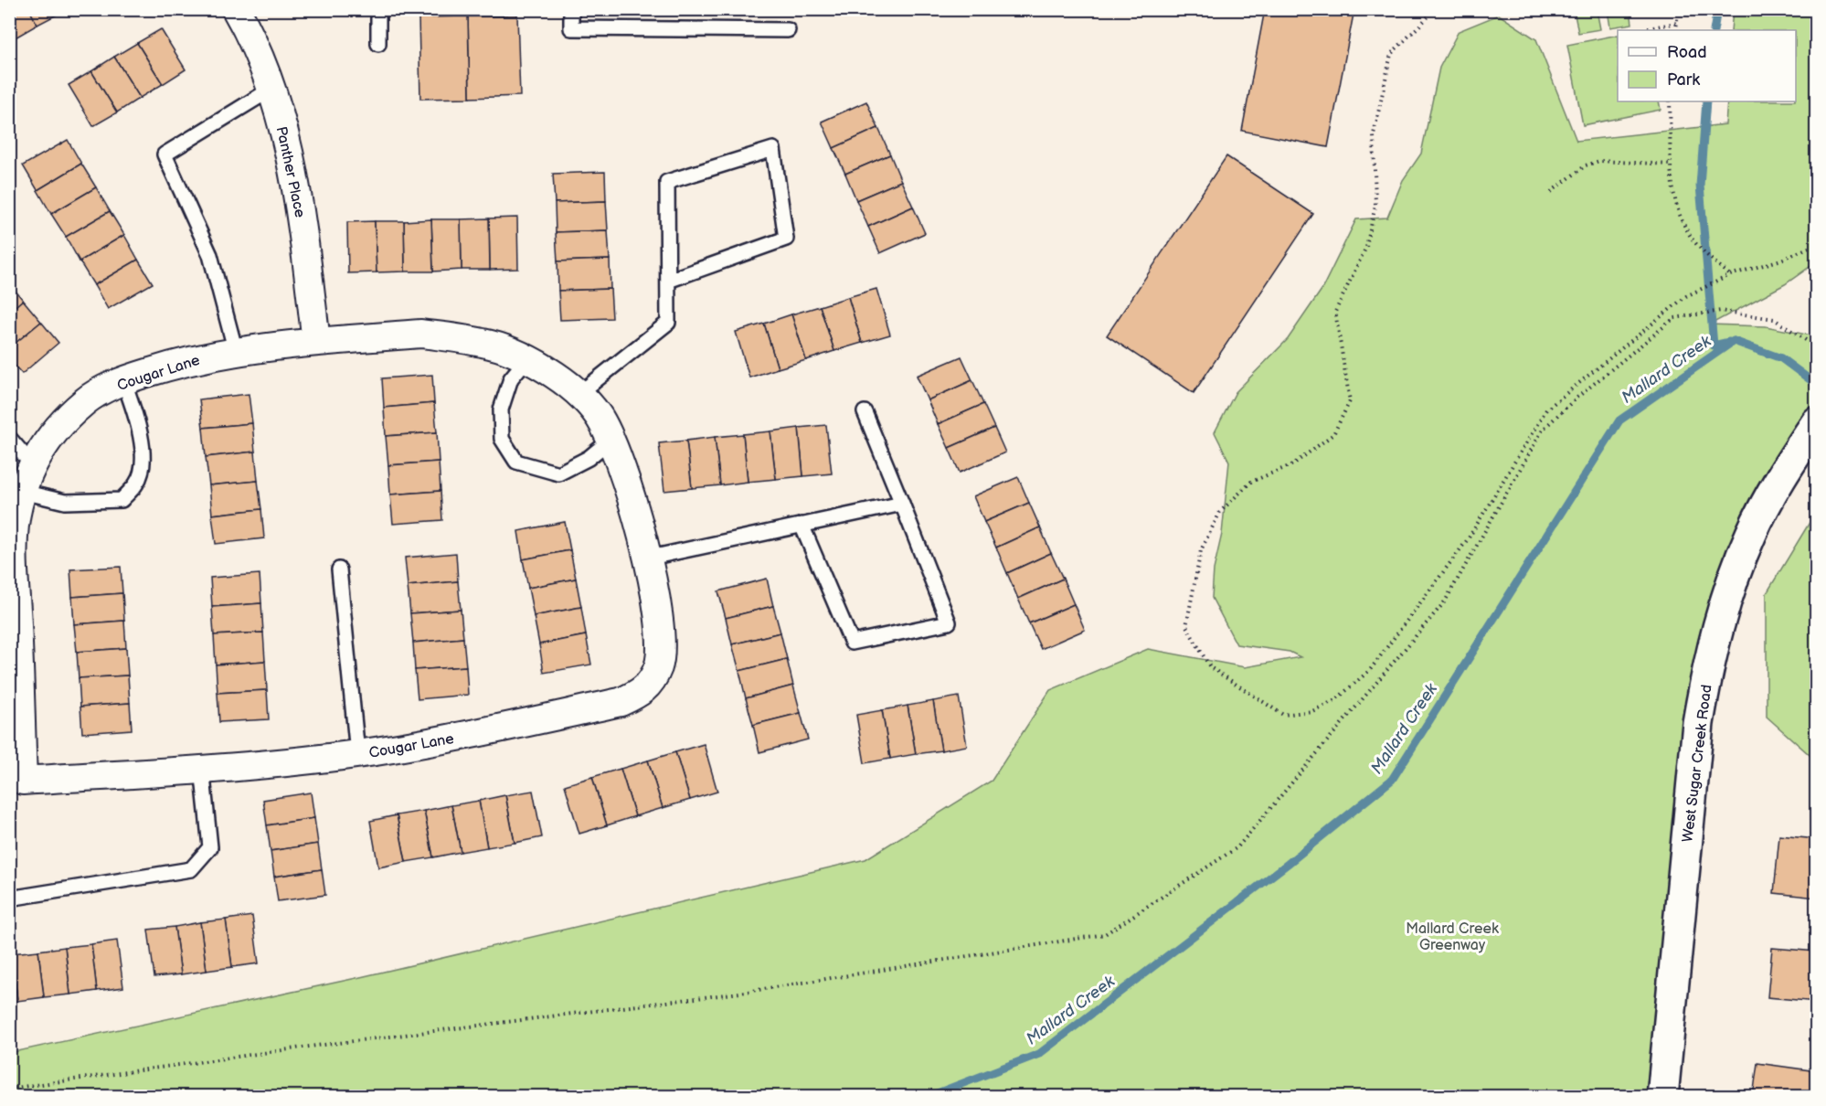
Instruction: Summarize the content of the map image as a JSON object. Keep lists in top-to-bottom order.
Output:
{
  "streets": {
    "main road": ["West Sugar Creek Road"],
    "street": ["Panther Place", "Cougar Lane"]
  },
  "crossings": [
    ["Panther Place", "Cougar Lane"]
  ],
  "water": ["Mallard Creek"],
  "parks": ["Mallard Creek Greenway"],
  "legend": ["Road", "Park"]
}
